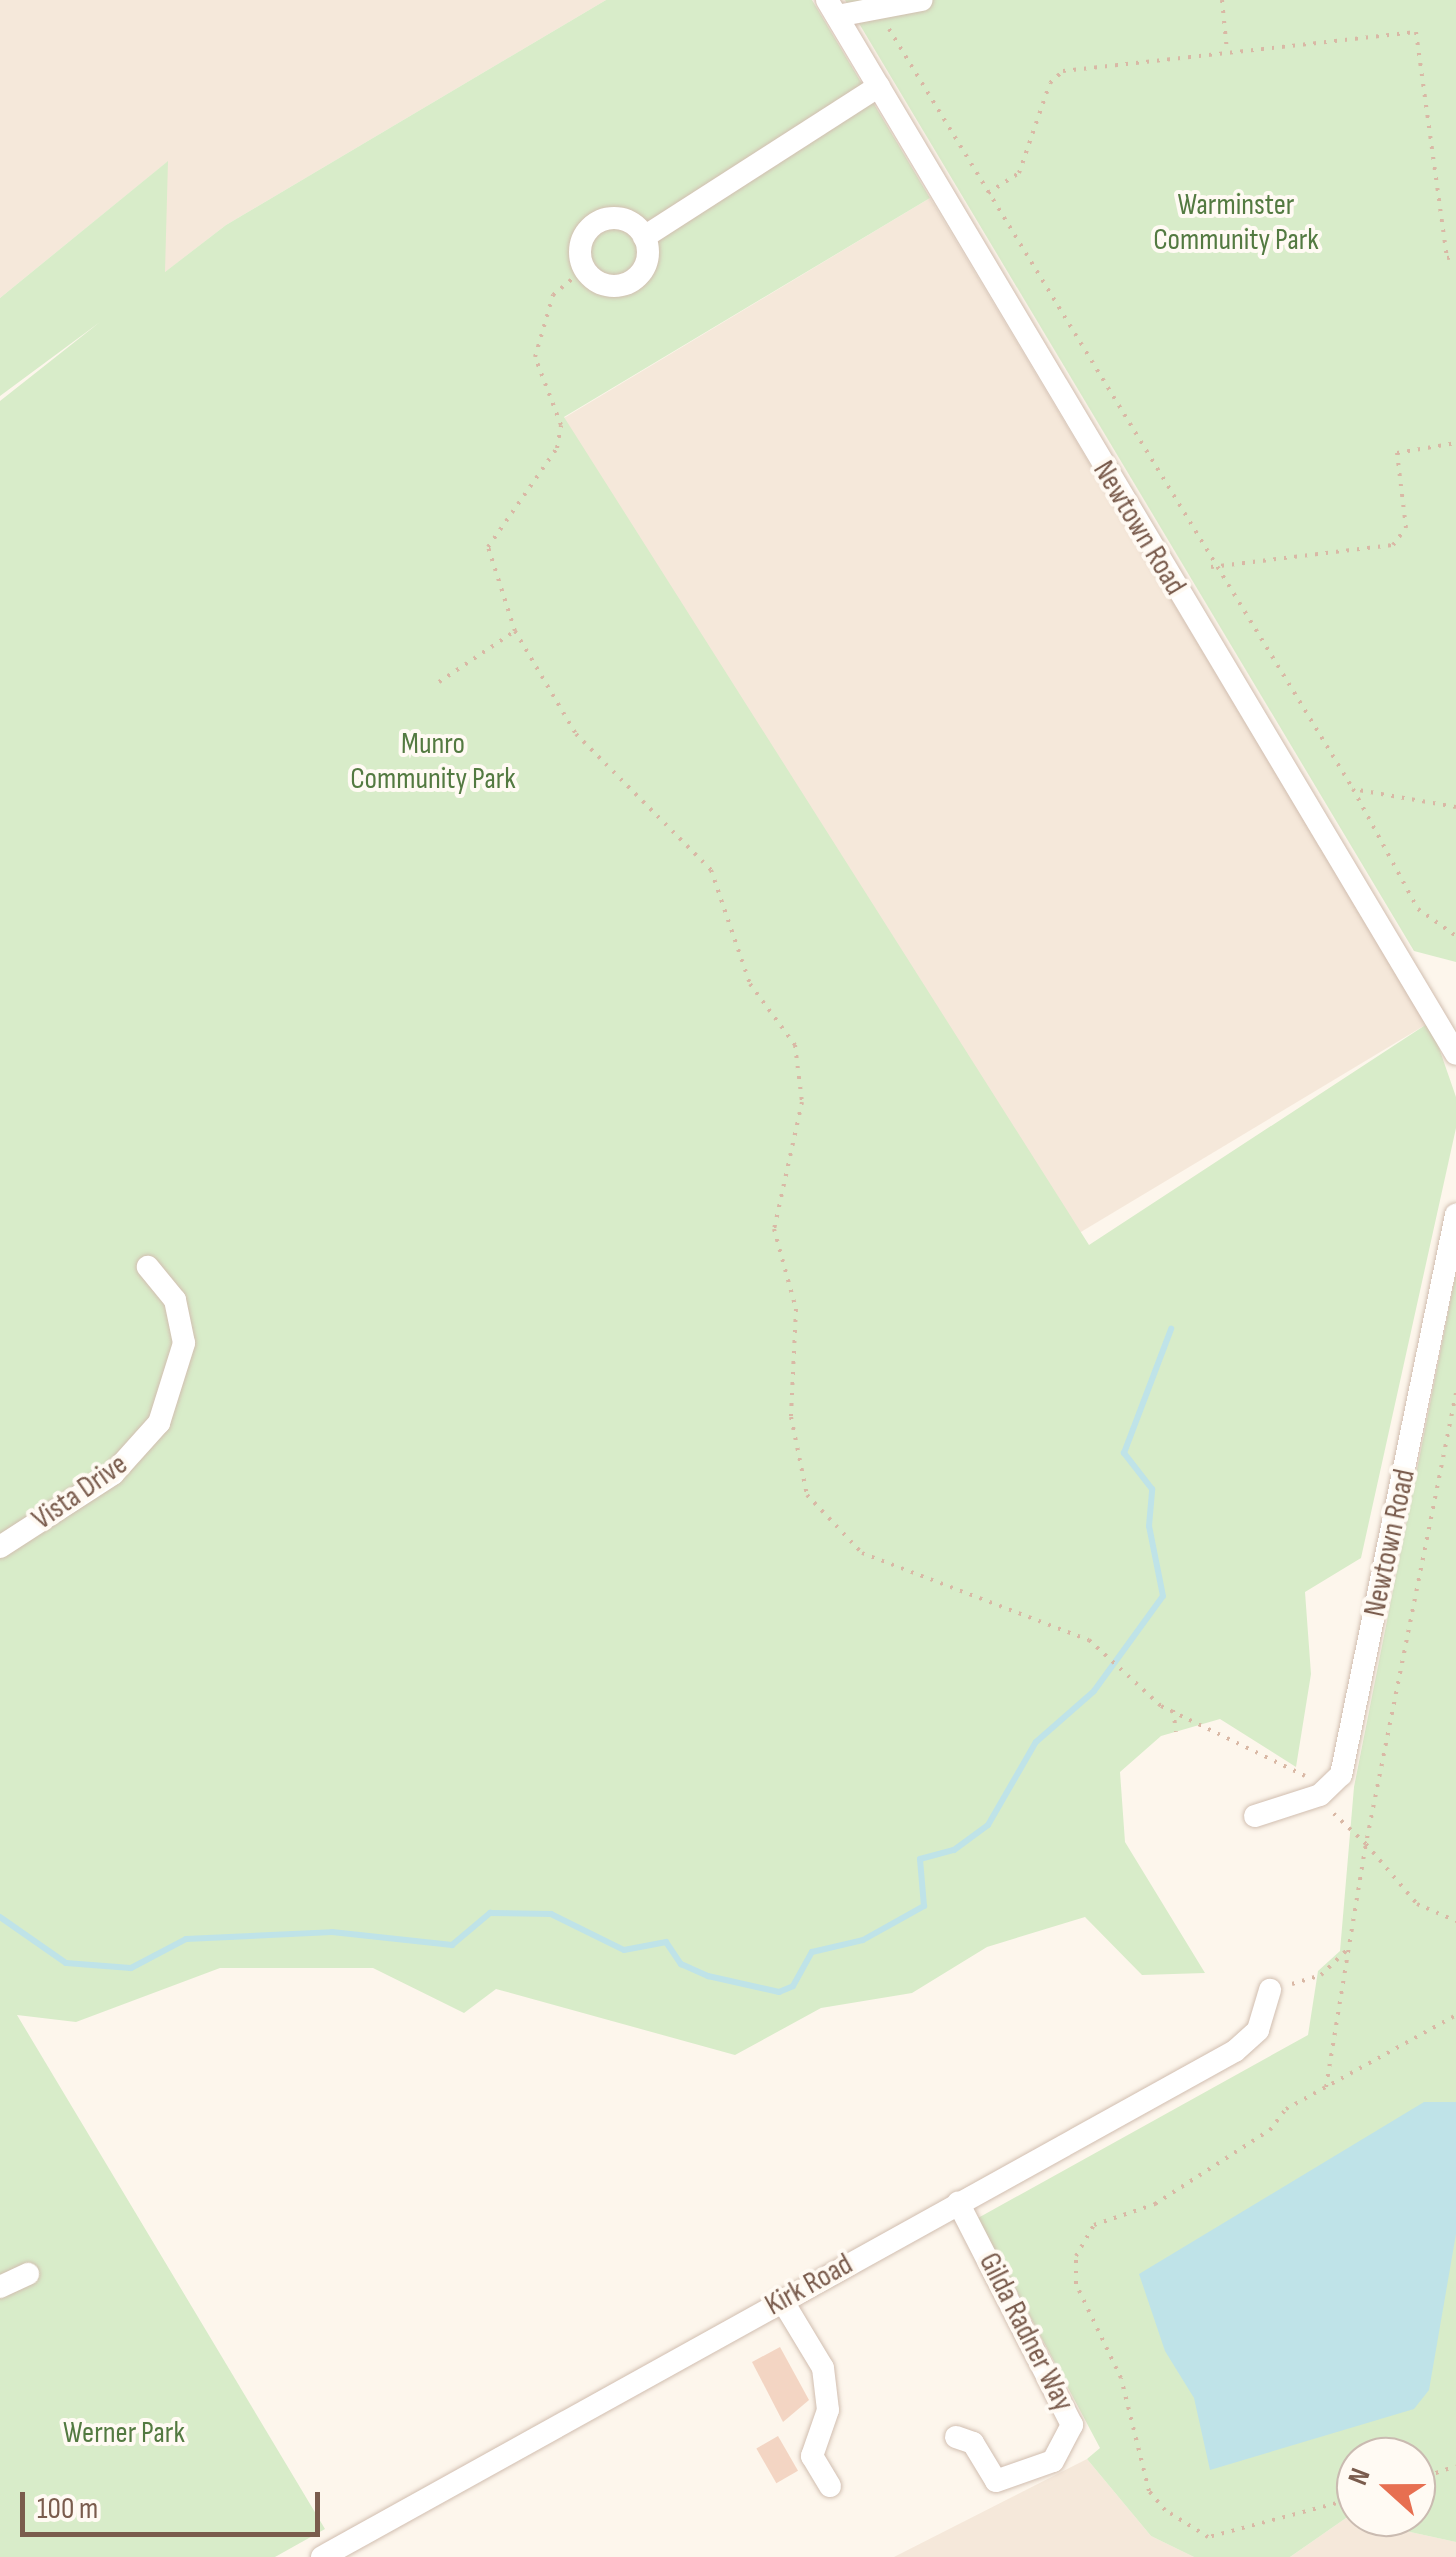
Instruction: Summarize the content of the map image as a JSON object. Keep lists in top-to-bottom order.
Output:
{
  "streets": {
    "street": [
      "Newtown Road",
      "Vista Drive",
      "Kirk Road",
      "Gilda Radner Way"
    ]
  },
  "crossings": [
    ["Kirk Road", "Gilda Radner Way"]
  ],
  "parks": ["Warminster Community Park", "Munro Community Park", "Werner Park"],
  "scale_bar": "100 m",
  "north": "left"
}
